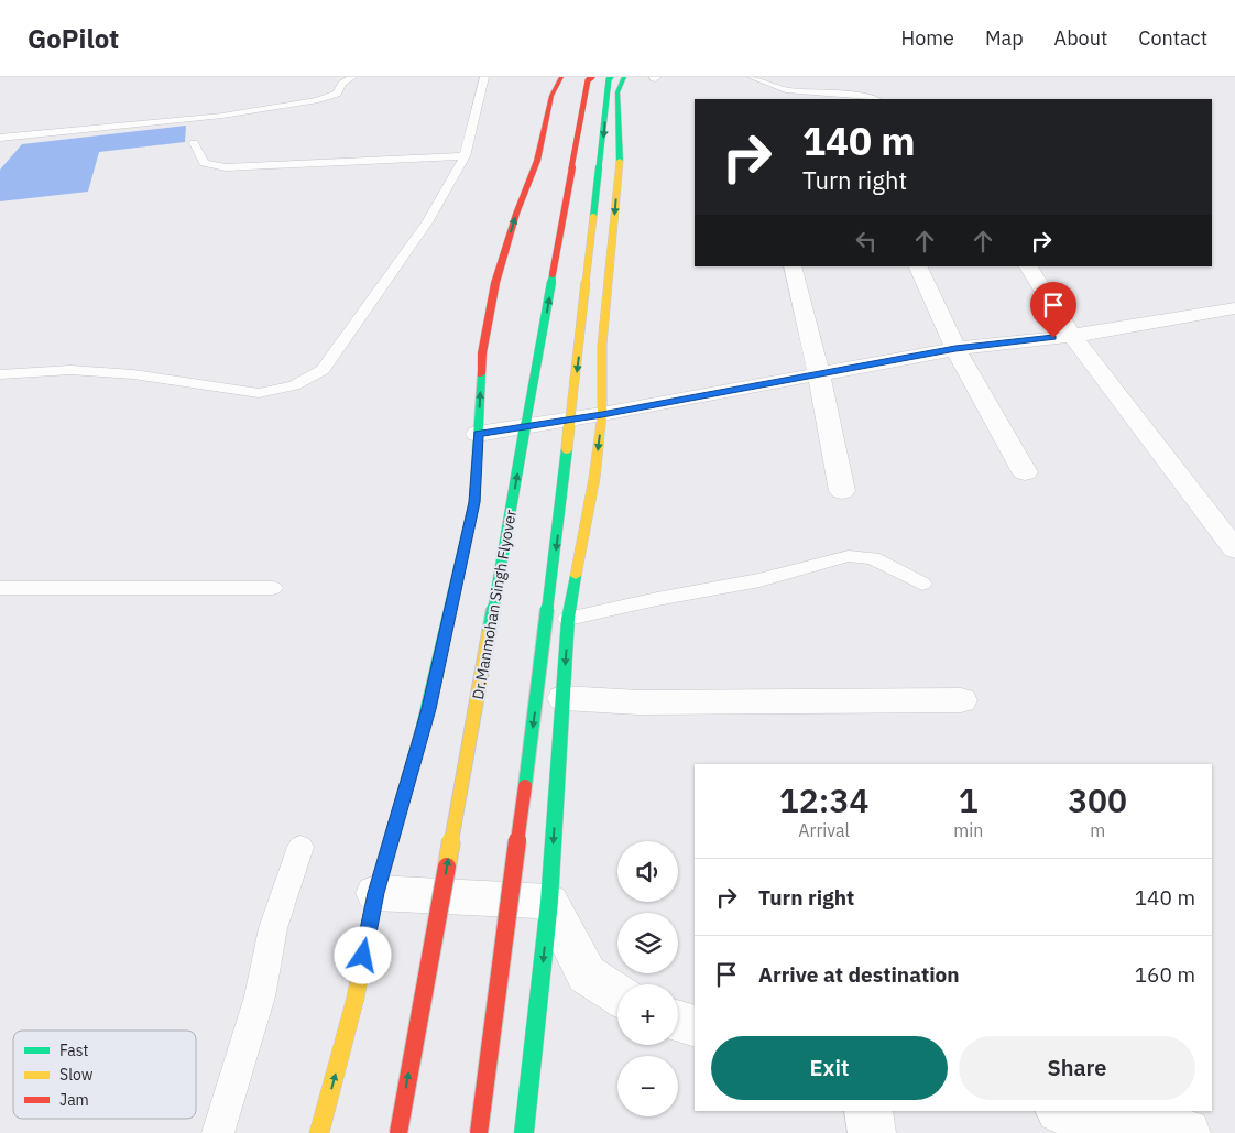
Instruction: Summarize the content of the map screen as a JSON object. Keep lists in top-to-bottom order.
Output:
{
  "streets": {
    "main road": ["Dr.Manmohan Singh Flyover"]
  },
  "legend": ["Fast", "Slow", "Jam"],
  "page": {
    "header": "GoPilot",
    "nav": [
      "Home",
      "Map",
      "About",
      "Contact"
    ],
    "turn": ["140 m", "Turn right"],
    "eta": [
      "12:34",
      "Arrival",
      "1",
      "min",
      "300",
      "m"
    ],
    "map_buttons": ["+", "−"],
    "list": [
      {
        "name": "Turn right",
        "value": "140 m"
      },
      {
        "name": "Arrive at destination",
        "value": "160 m"
      }
    ],
    "buttons": ["Exit", "Share"]
  }
}
